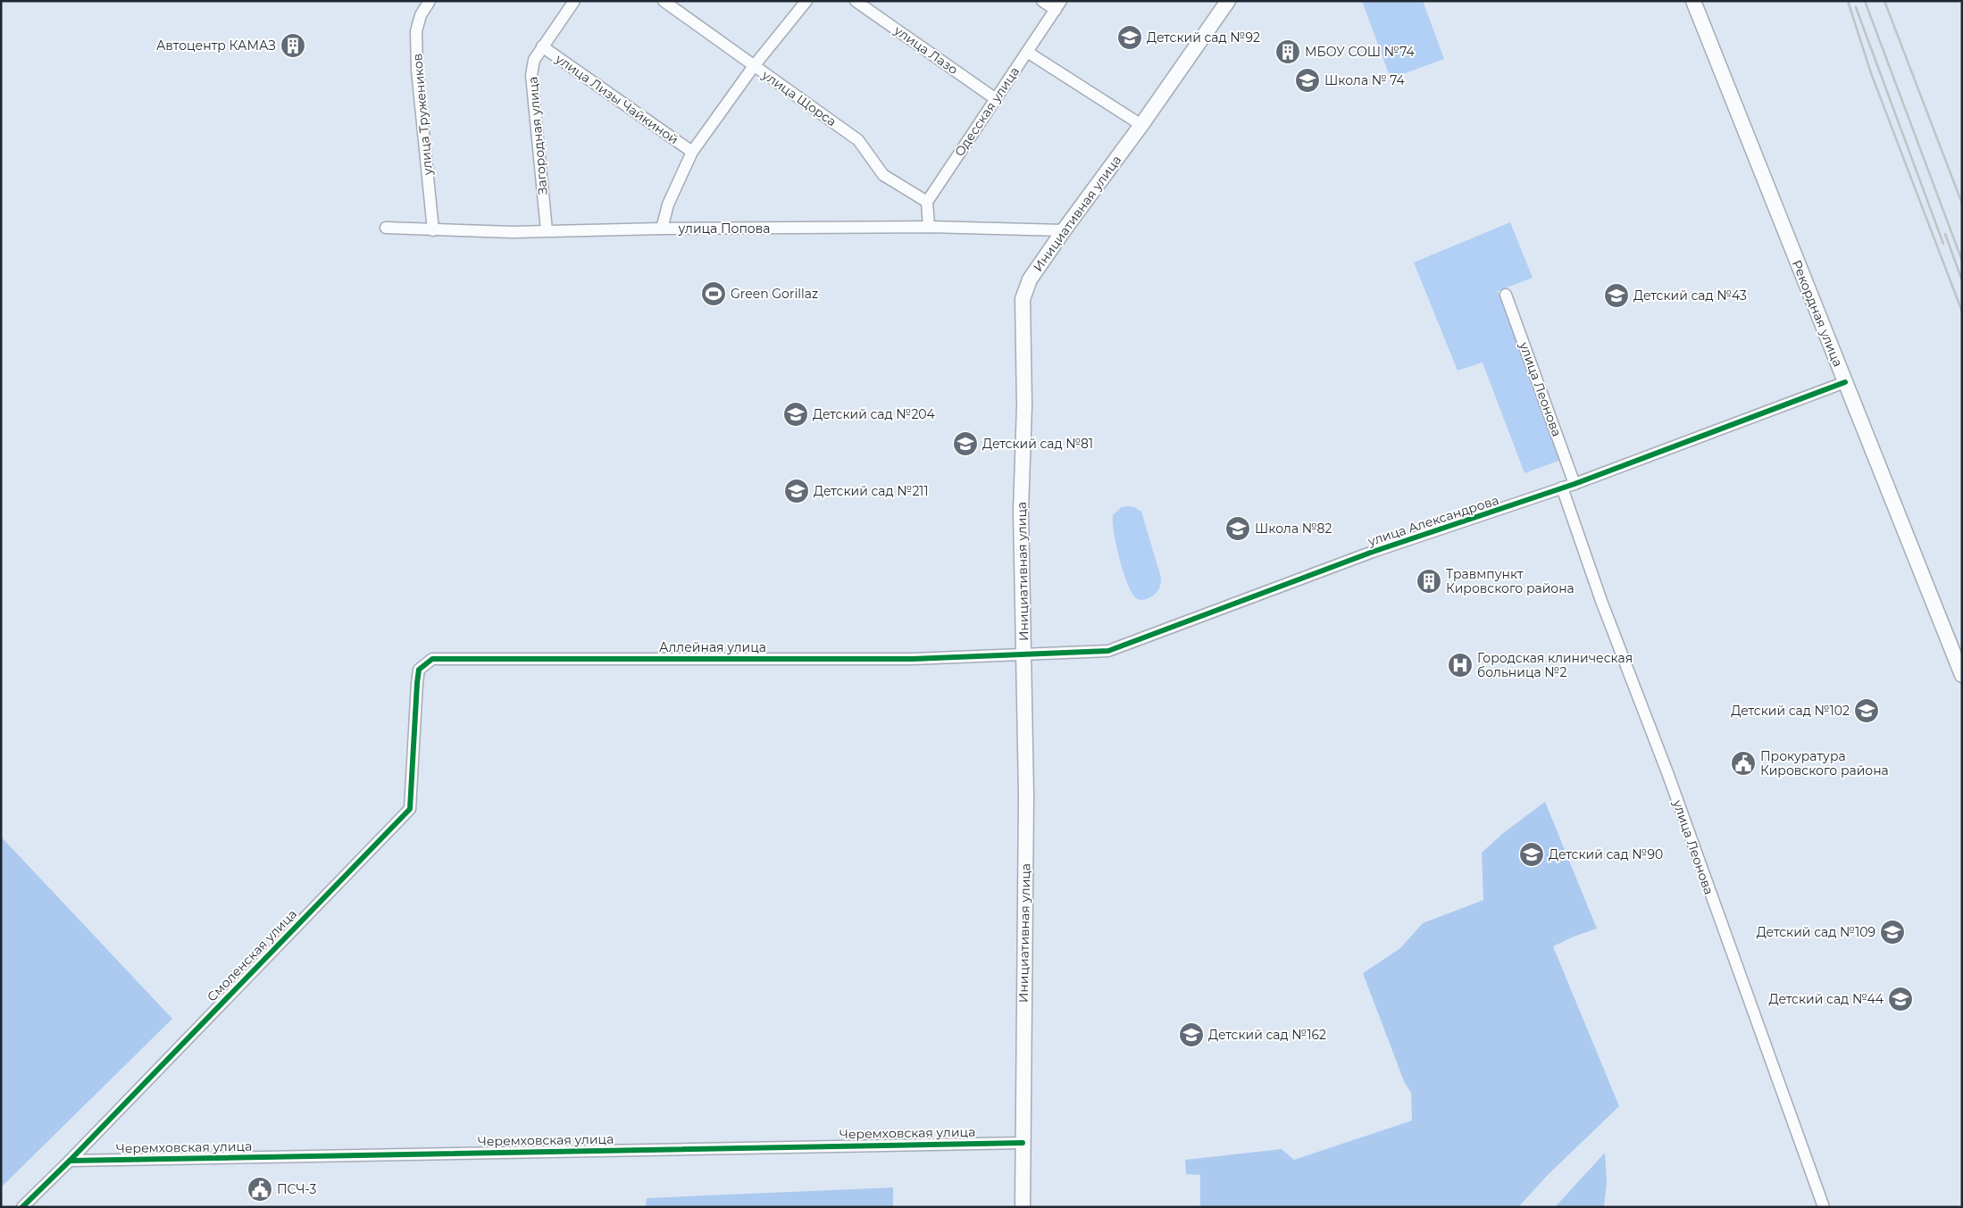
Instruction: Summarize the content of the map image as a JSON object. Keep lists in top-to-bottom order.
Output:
{
  "streets": {
    "main road": ["Инициативная улица", "Рекордная улица"],
    "street": [
      "улица Лазо",
      "улица Щорса",
      "улица Лизы Чайкиной",
      "Одесская улица",
      "улица Тружеников",
      "Загородная улица",
      "улица Попова",
      "улица Леонова",
      "улица Александрова",
      "Аллейная улица",
      "Смоленская улица",
      "Черемховская улица"
    ]
  },
  "crossings": [
    ["улица Лазо", "Одесская улица"],
    ["улица Щорса", "Одесская улица"],
    ["улица Лизы Чайкиной", "Загородная улица"],
    ["улица Тружеников", "улица Попова"],
    ["Загородная улица", "улица Попова"],
    ["Инициативная улица", "улица Попова"],
    ["Инициативная улица", "улица Александрова"],
    ["Инициативная улица", "Аллейная улица"],
    ["Инициативная улица", "Черемховская улица"],
    ["Рекордная улица", "улица Александрова"],
    ["улица Леонова", "улица Александрова"],
    ["улица Александрова", "Аллейная улица"],
    ["Аллейная улица", "Смоленская улица"],
    ["Смоленская улица", "Черемховская улица"]
  ],
  "places": {
    "school or university": [
      "Детский сад №92",
      "Школа № 74",
      "Детский сад №43",
      "Детский сад №204",
      "Детский сад №81",
      "Детский сад №211",
      "Школа №82",
      "Детский сад №102",
      "Детский сад №90",
      "Детский сад №109",
      "Детский сад №44",
      "Детский сад №162"
    ],
    "building": ["Автоцентр КАМАЗ", "МБОУ СОШ №74", "Травмпункт Кировского района"],
    "sports": ["Green Gorillaz"],
    "hospital": ["Городская клиническая больница №2"],
    "public building": ["Прокуратура Кировского района", "ПСЧ-3"]
  }
}
